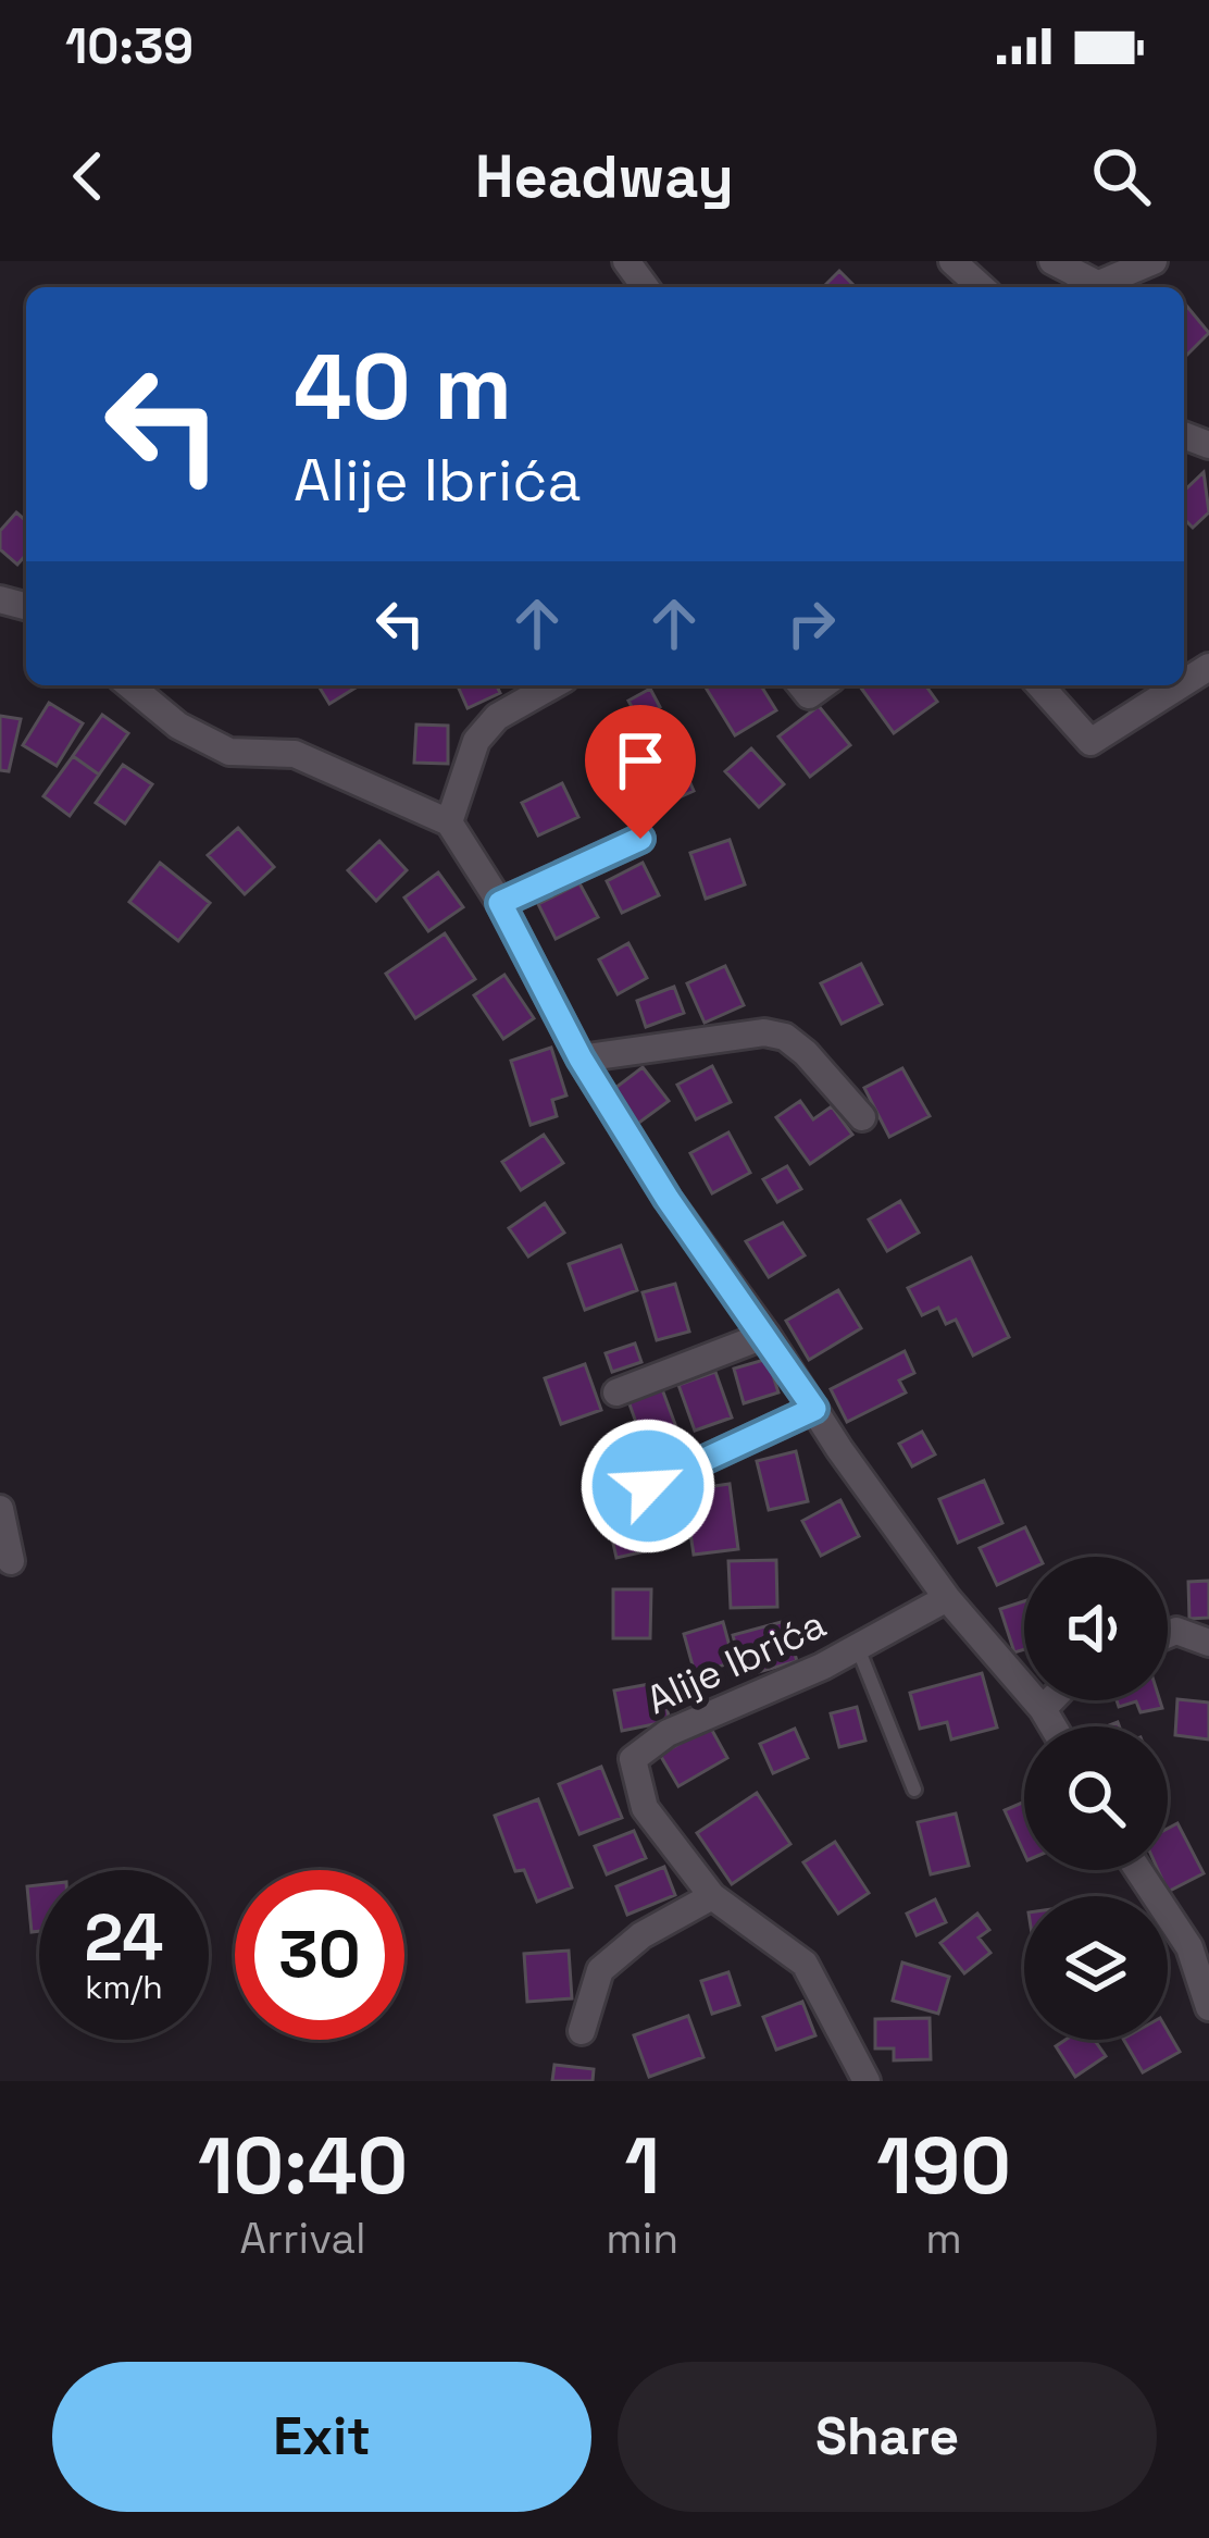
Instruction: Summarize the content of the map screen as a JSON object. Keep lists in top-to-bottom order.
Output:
{
  "streets": {
    "street": ["Alije Ibrića"]
  },
  "page": {
    "status": "10:39",
    "header": "Headway",
    "turn": ["40 m", "Alije Ibrića"],
    "speed": "24 km/h",
    "limit": "30",
    "eta": [
      "10:40",
      "Arrival",
      "1",
      "min",
      "190",
      "m"
    ],
    "buttons": ["Exit", "Share"]
  }
}
